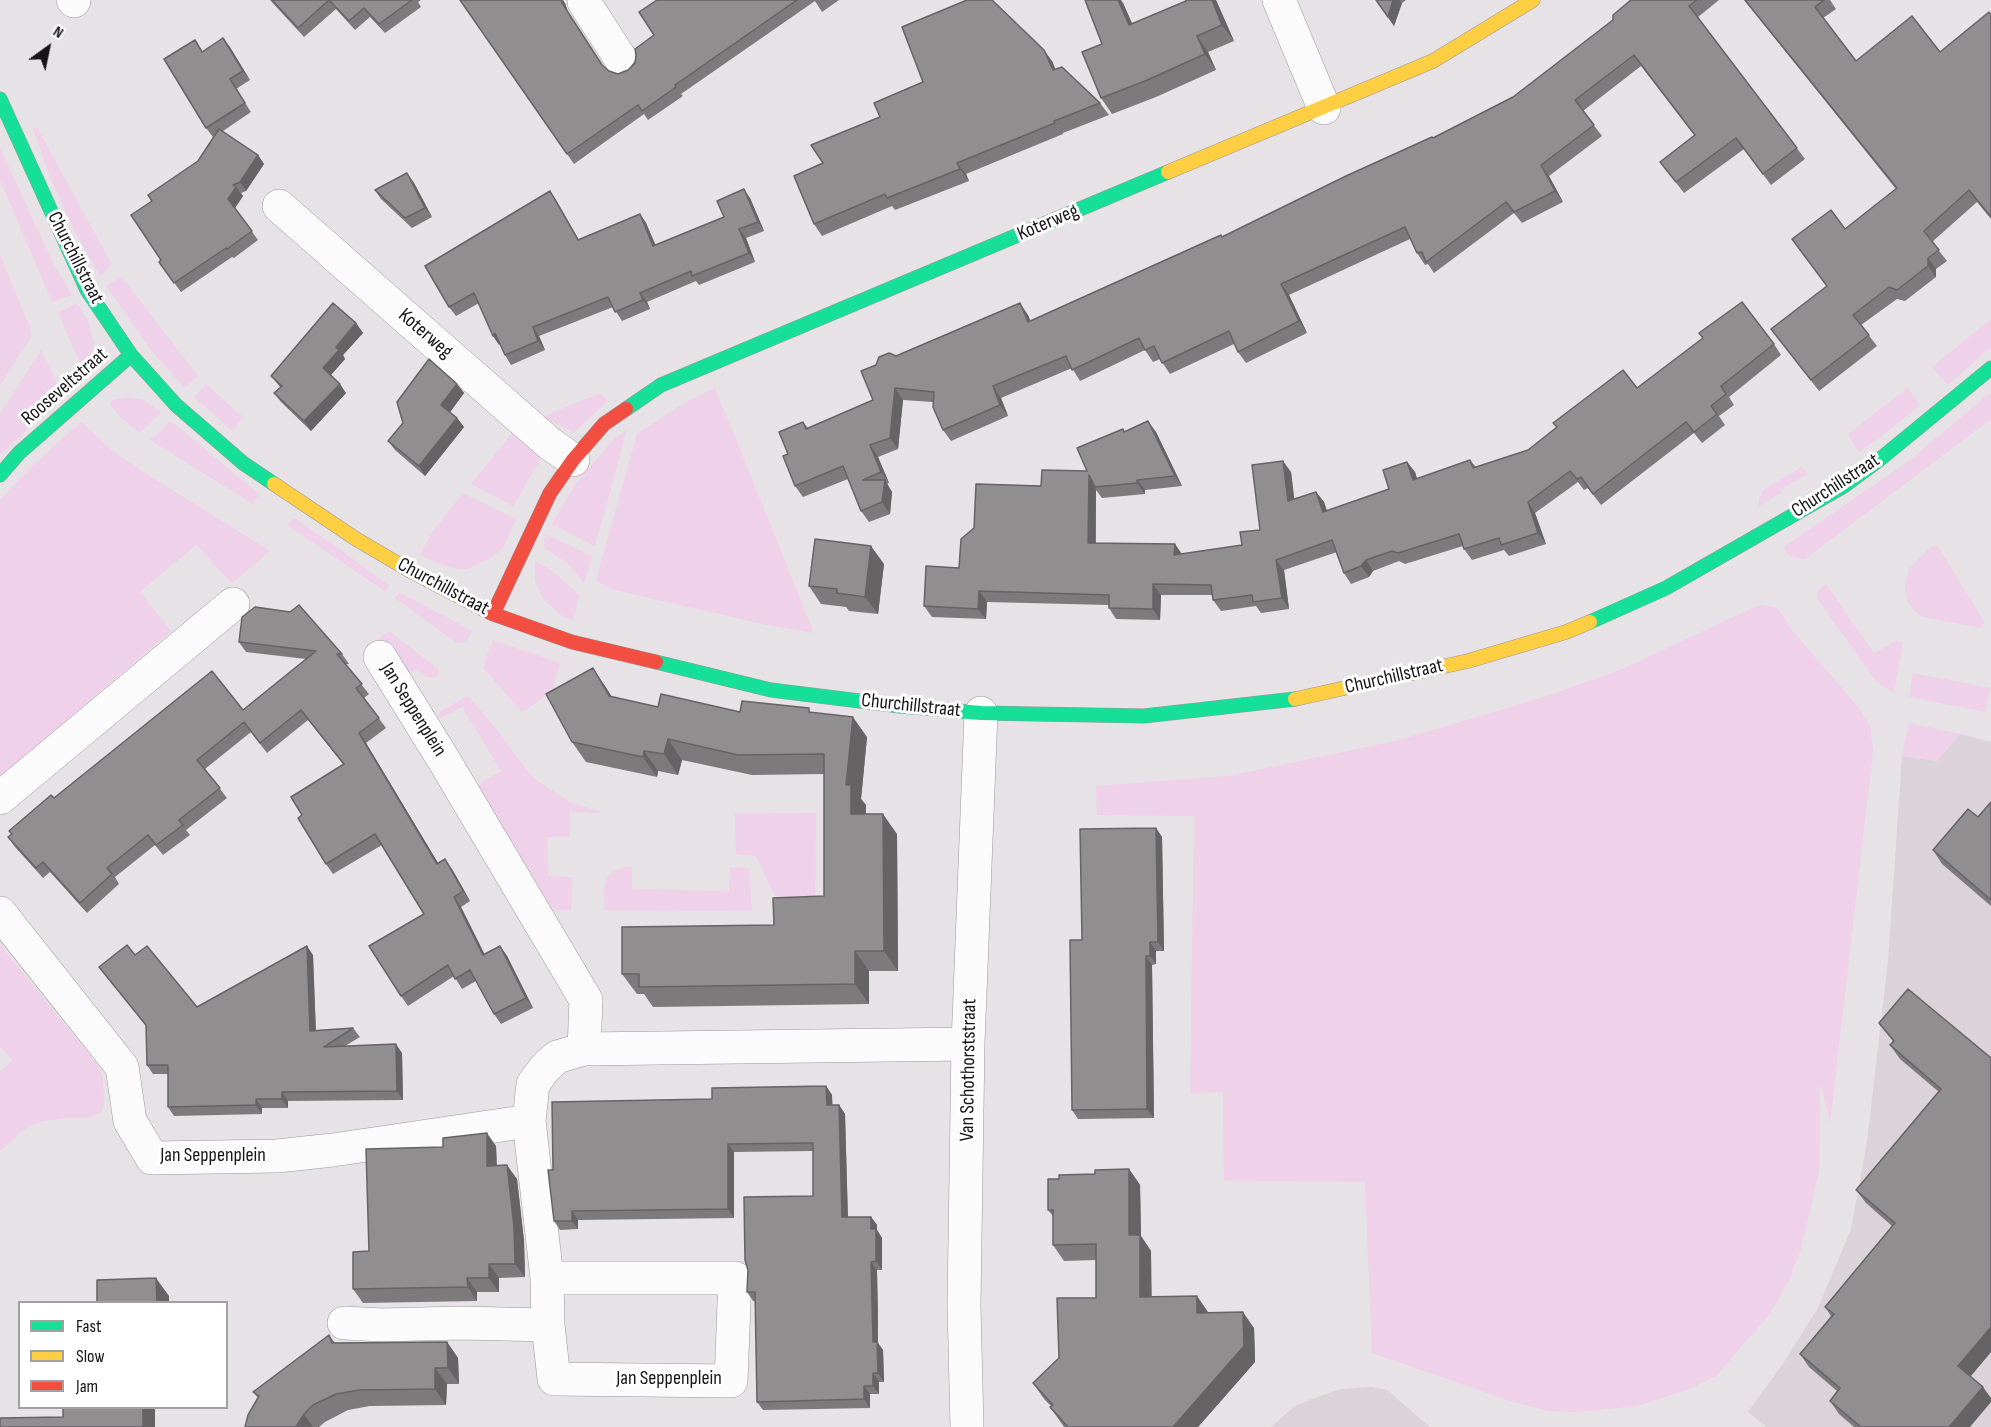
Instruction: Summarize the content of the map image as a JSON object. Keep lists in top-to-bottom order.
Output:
{
  "streets": {
    "street": [
      "Koterweg",
      "Churchillstraat",
      "Rooseveltstraat",
      "Jan Seppenplein",
      "Van Schothorststraat"
    ]
  },
  "crossings": [
    ["Koterweg", "Churchillstraat"],
    ["Churchillstraat", "Rooseveltstraat"],
    ["Churchillstraat", "Van Schothorststraat"],
    ["Jan Seppenplein", "Van Schothorststraat"]
  ],
  "legend": ["Fast", "Slow", "Jam"],
  "north": "top right"
}
